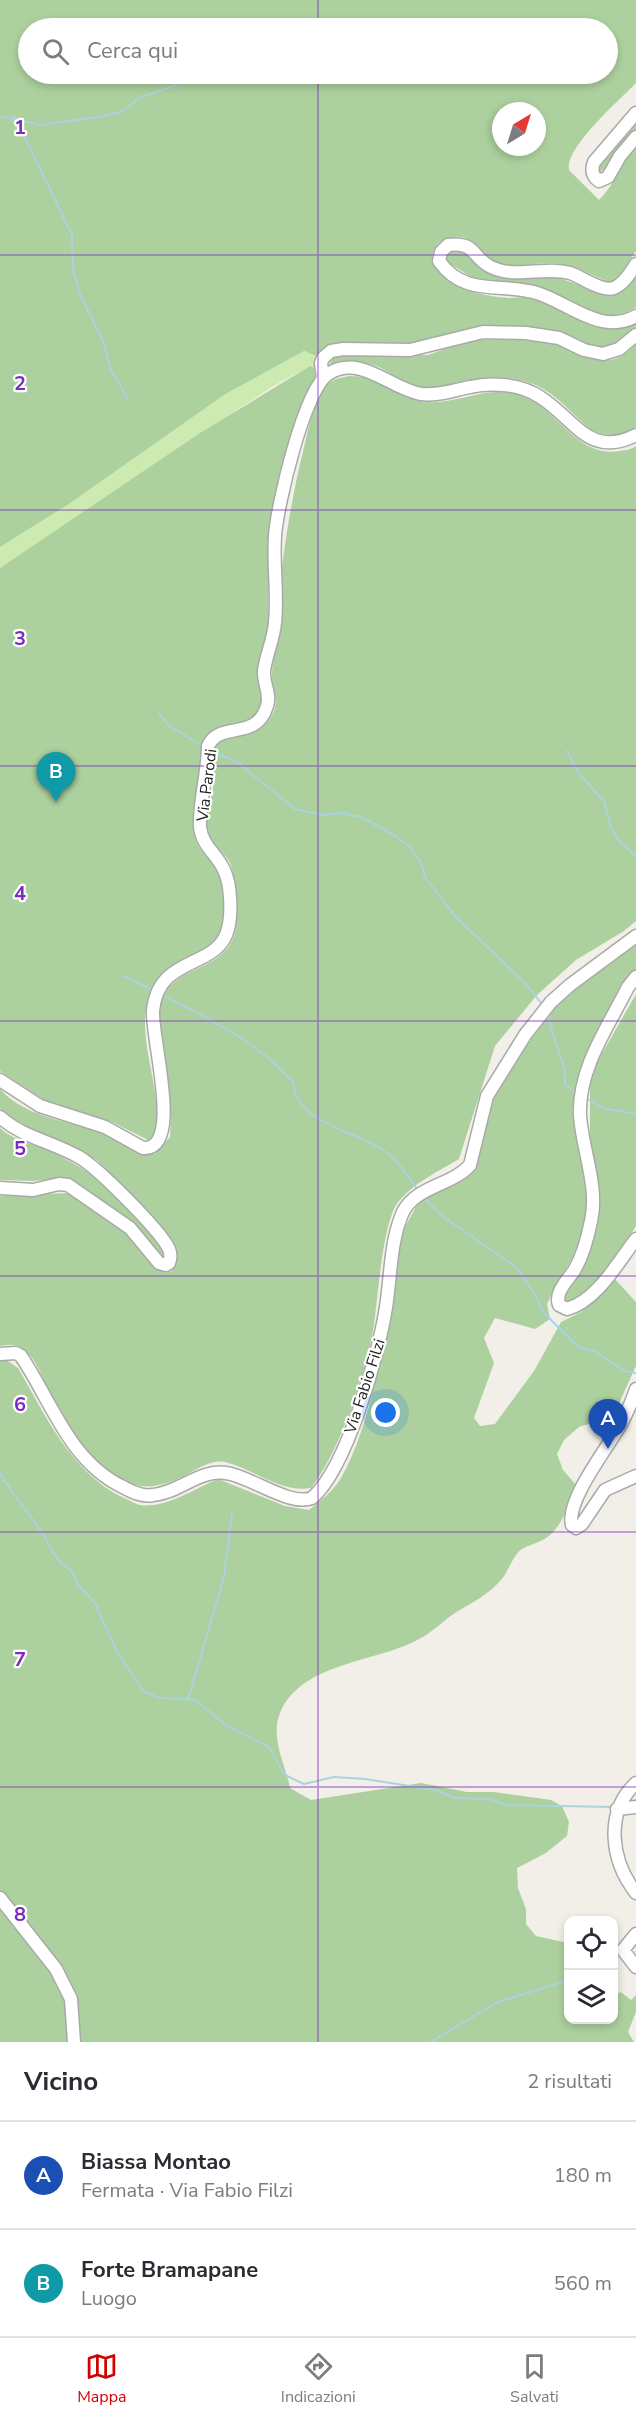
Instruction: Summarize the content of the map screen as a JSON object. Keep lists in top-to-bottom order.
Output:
{
  "streets": {
    "street": ["Via Parodi", "Via Fabio Filzi"]
  },
  "north": "top right",
  "page": {
    "search": "Cerca qui",
    "pins": ["B", "A"],
    "heading": ["Vicino", "2 risultati"],
    "list": [
      {
        "mark": "A",
        "name": "Biassa Montao",
        "note": "Fermata · Via Fabio Filzi",
        "value": "180 m"
      },
      {
        "mark": "B",
        "name": "Forte Bramapane",
        "note": "Luogo",
        "value": "560 m"
      }
    ],
    "nav": ["Mappa", "Indicazioni", "Salvati"]
  },
  "grid": {
    "rows": [
      "1",
      "2",
      "3",
      "4",
      "5",
      "6",
      "7",
      "8"
    ]
  }
}
